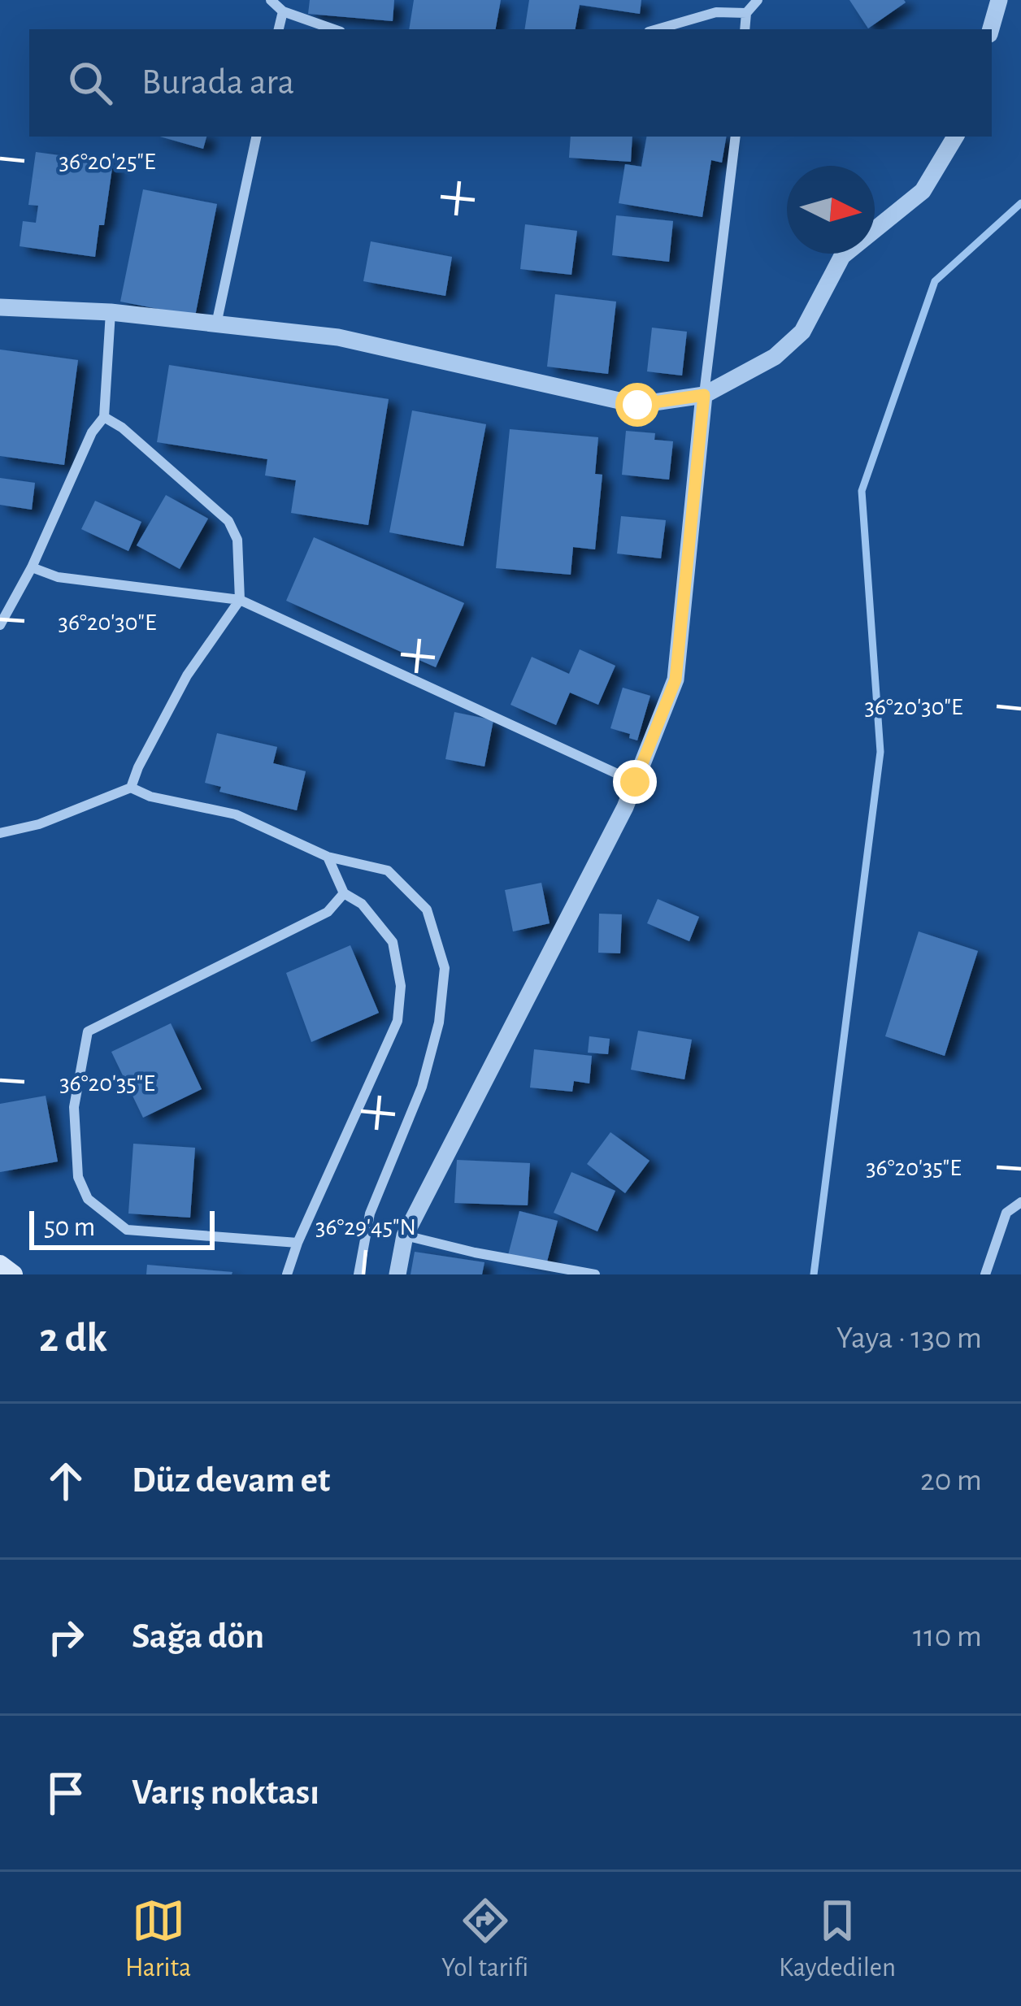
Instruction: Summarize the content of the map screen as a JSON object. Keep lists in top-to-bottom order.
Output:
{
  "scale_bar": "50 m",
  "north": "right",
  "page": {
    "search": "Burada ara",
    "scale": "50 m",
    "heading": ["2 dk", "Yaya · 130 m"],
    "list": [
      ["Düz devam et", "20 m"],
      ["Sağa dön", "110 m"],
      "Varış noktası"
    ],
    "nav": ["Harita", "Yol tarifi", "Kaydedilen"]
  },
  "coordinates": [
    "36°20'25\"E",
    "36°20'30\"E",
    "36°20'35\"E",
    "36°29'45\"N"
  ]
}
